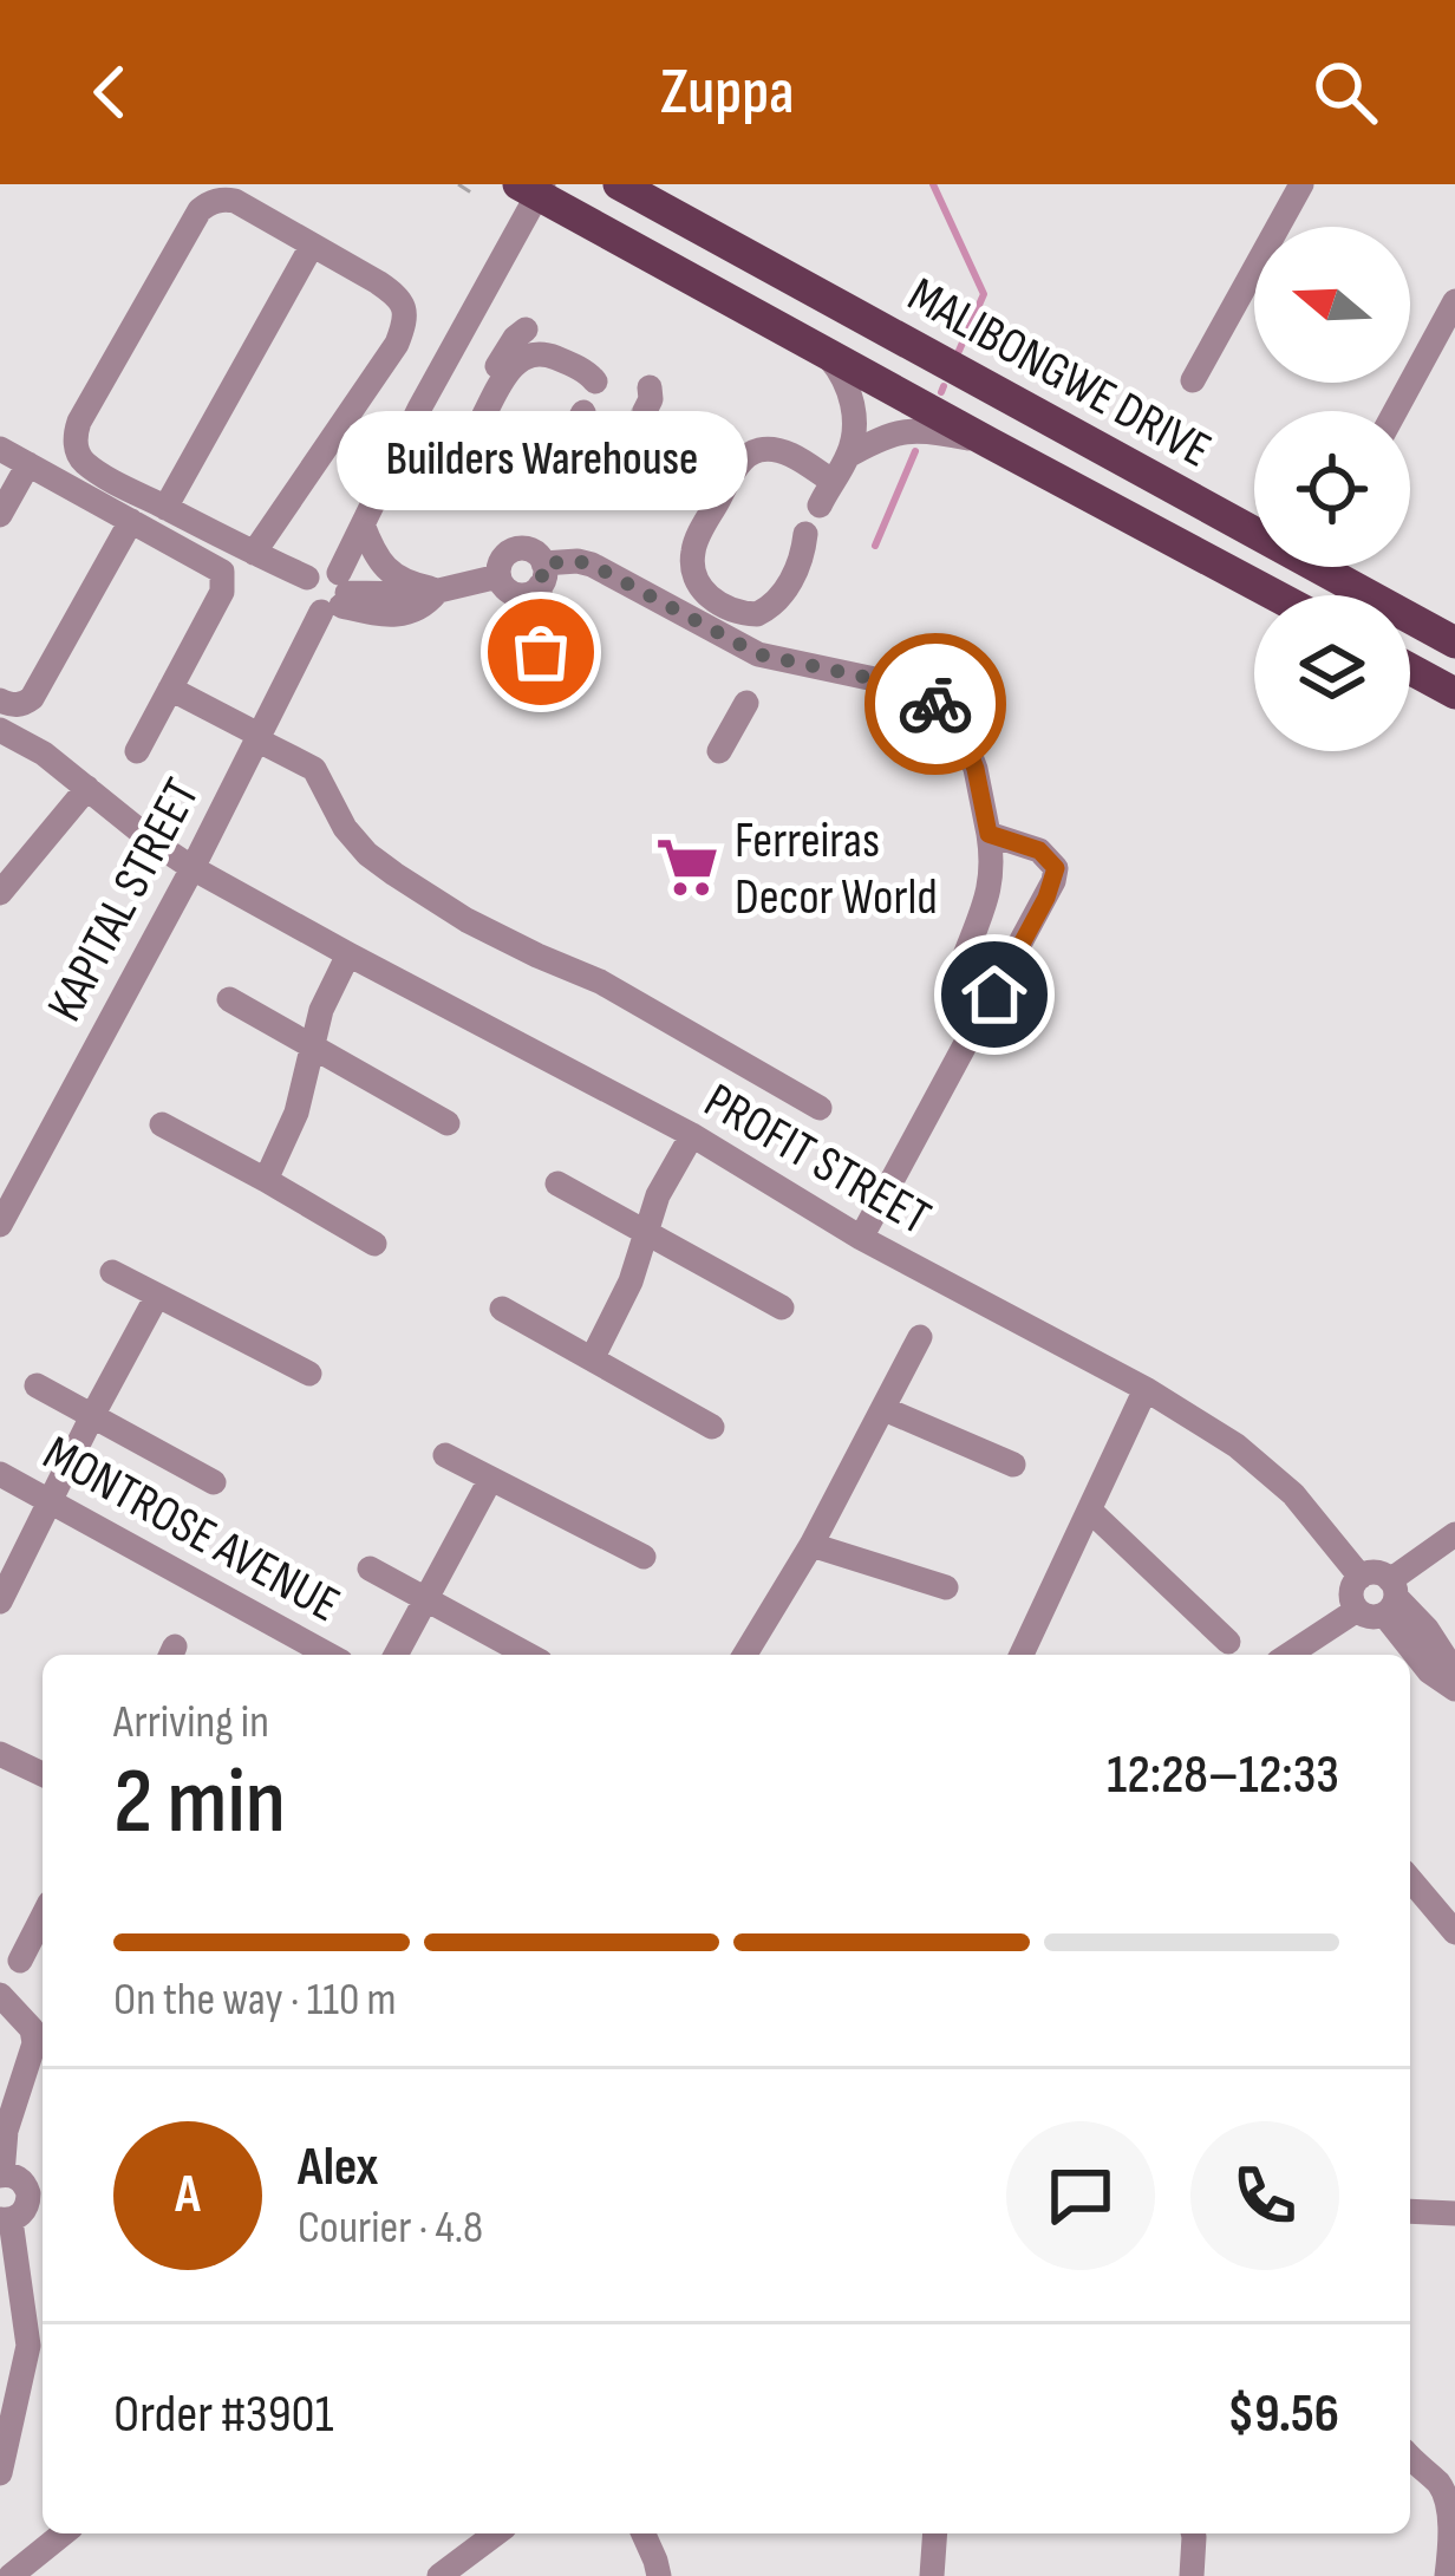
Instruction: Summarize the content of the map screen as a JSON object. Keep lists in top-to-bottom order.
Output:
{
  "streets": {
    "main road": ["MALIBONGWE DRIVE"],
    "street": ["KAPITAL STREET", "PROFIT STREET", "MONTROSE AVENUE"]
  },
  "crossings": [
    ["MALIBONGWE DRIVE", "KAPITAL STREET"],
    ["KAPITAL STREET", "PROFIT STREET"]
  ],
  "places": {
    "other": ["Builders Warehouse"],
    "supermarket": ["Ferreiras Decor World"]
  },
  "north": "left",
  "page": {
    "header": "Zuppa",
    "bubble": "Builders Warehouse",
    "heading": ["2 min", "Arriving in", "12:28–12:33"],
    "panel": [
      "Alex",
      "Courier · 4.8",
      "Order #3901",
      "$9.56"
    ],
    "bar": "On the way · 110 m",
    "round": "A"
  }
}
